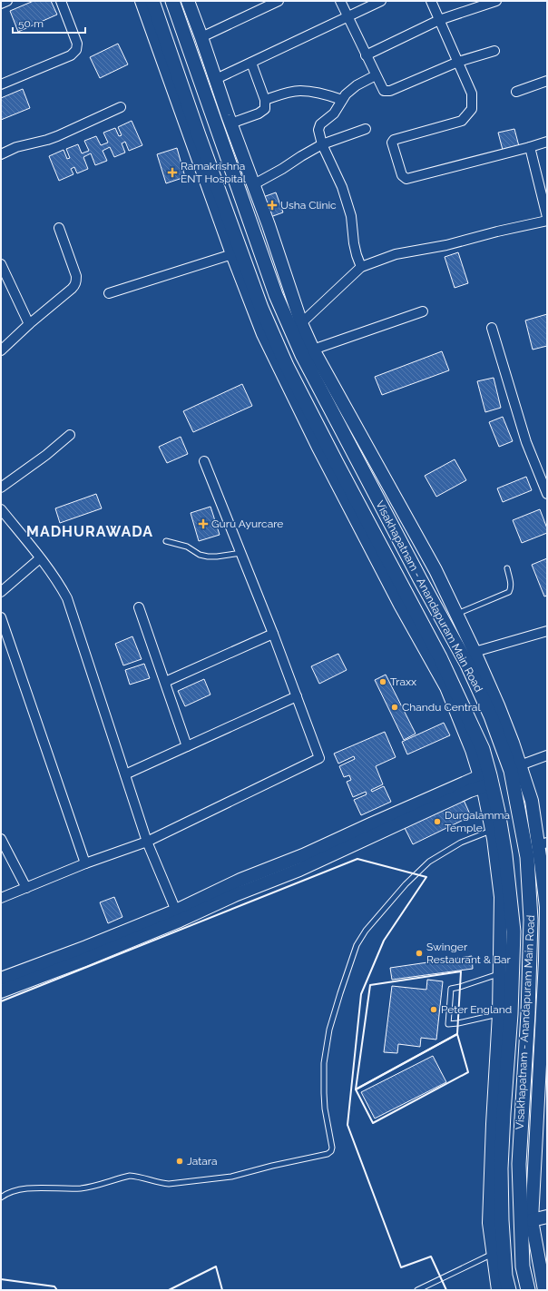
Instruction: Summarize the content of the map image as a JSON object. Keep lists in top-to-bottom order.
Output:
{
  "streets": {
    "main road": ["Visakhapatnam - Anandapuram Main Road"]
  },
  "districts": ["MADHURAWADA"],
  "places": {
    "health": ["Ramakrishna ENT Hospital", "Usha Clinic", "Guru Ayurcare"],
    "other": [
      "Traxx",
      "Chandu Central",
      "Durgalamma Temple",
      "Swinger Restaurant & Bar",
      "Peter England",
      "Jatara"
    ]
  },
  "scale_bar": "50 m"
}
